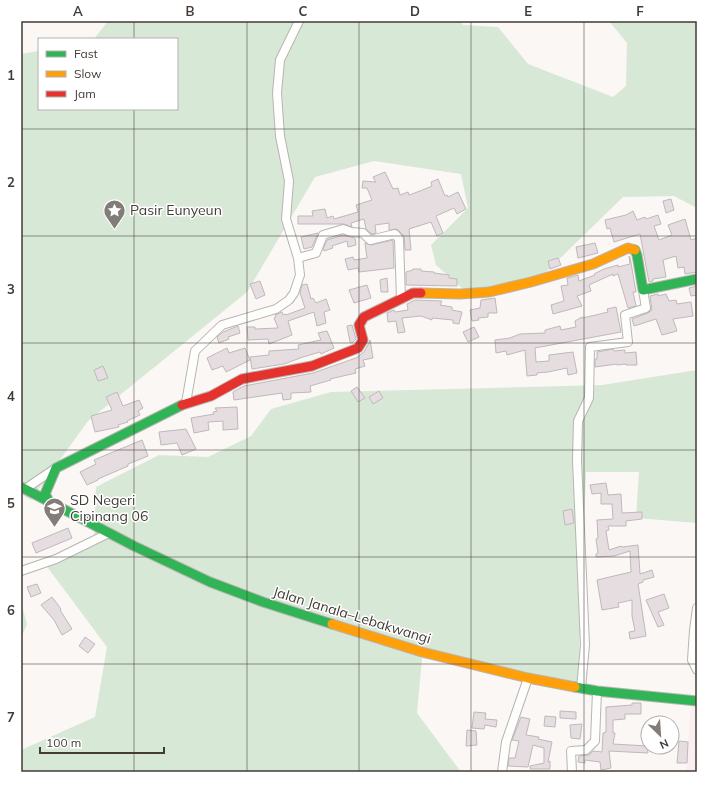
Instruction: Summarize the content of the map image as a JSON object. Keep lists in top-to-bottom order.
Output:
{
  "streets": {
    "street": ["Jalan Janala–Lebakwangi"]
  },
  "places": {
    "place": ["Pasir Eunyeun"],
    "school or university": ["SD Negeri Cipinang 06"]
  },
  "legend": ["Fast", "Slow", "Jam"],
  "scale_bar": "100 m",
  "north": "bottom right",
  "grid": {
    "columns": [
      "A",
      "B",
      "C",
      "D",
      "E",
      "F"
    ],
    "rows": [
      "1",
      "2",
      "3",
      "4",
      "5",
      "6",
      "7"
    ]
  }
}
